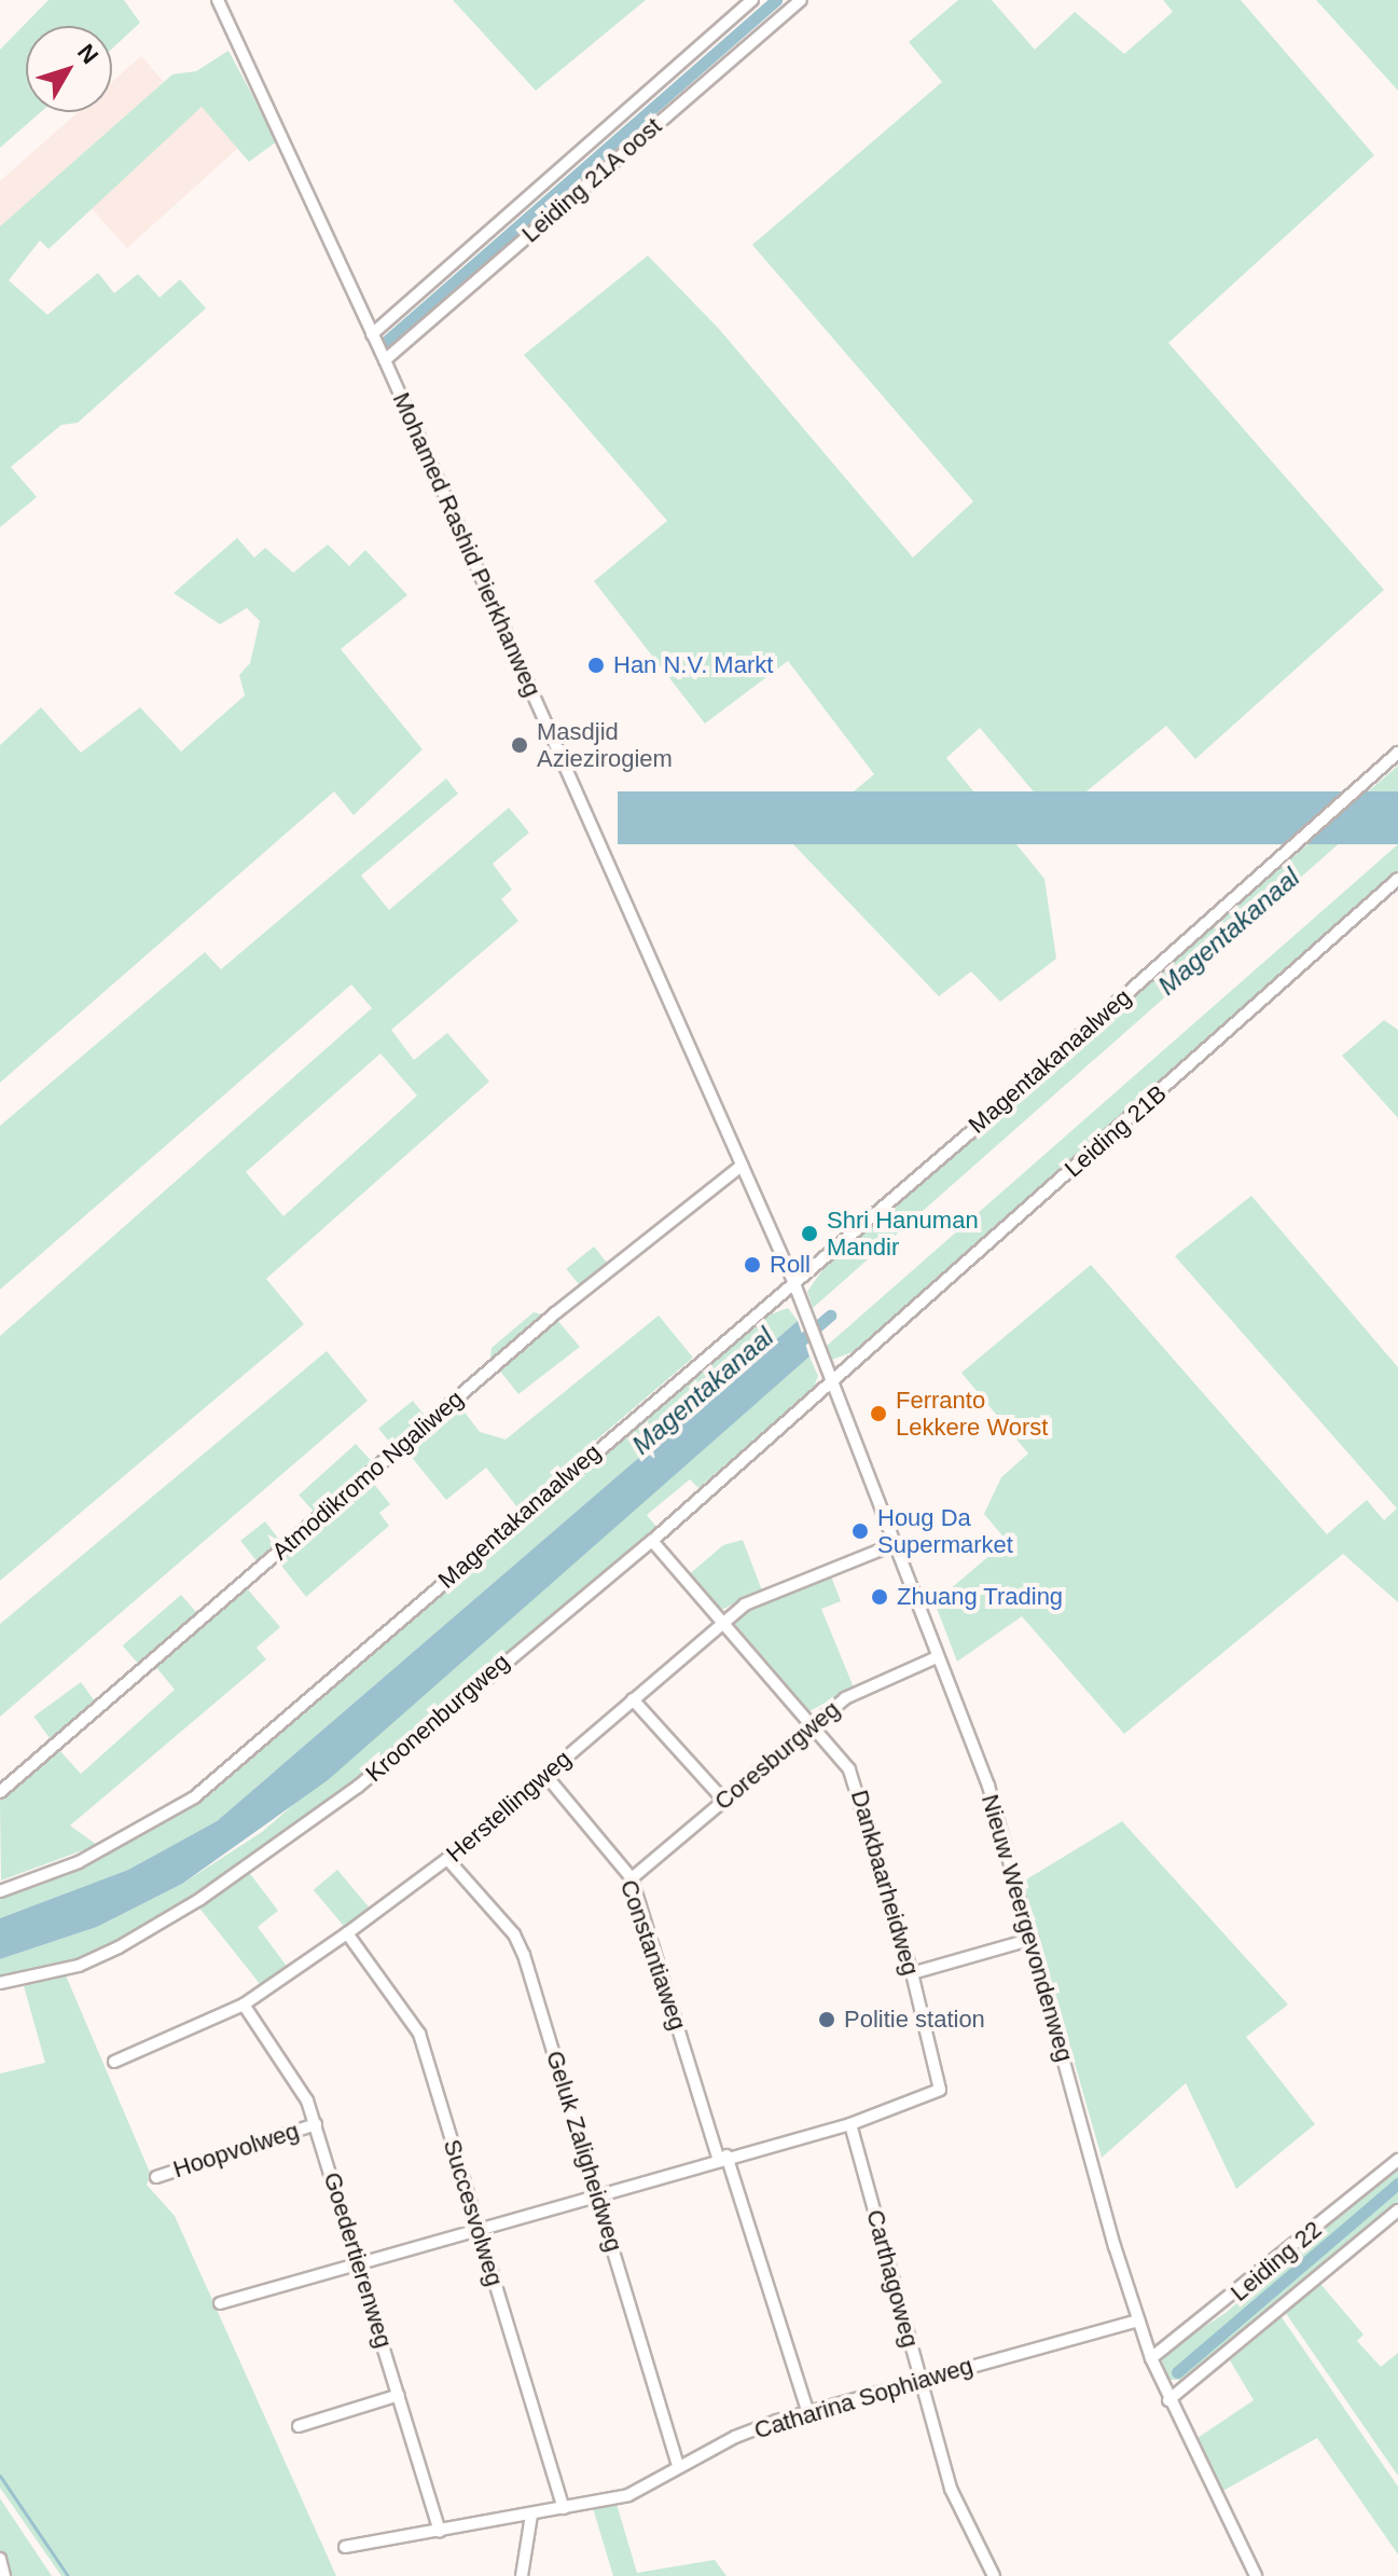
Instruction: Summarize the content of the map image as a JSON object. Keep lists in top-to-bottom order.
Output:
{
  "streets": {
    "street": [
      "Leiding 21A oost",
      "Mohamed Rashid Pierkhanweg",
      "Magentakanaalweg",
      "Leiding 21B",
      "Atmodikromo Ngaliweg",
      "Kroonenburgweg",
      "Coresburgweg",
      "Herstellingweg",
      "Dankbaarheidweg",
      "Nieuw Weergevondenweg",
      "Constantiaweg",
      "Hoopvolweg",
      "Geluk Zaligheidweg",
      "Succesvolweg",
      "Goedertierenweg",
      "Leiding 22",
      "Carthagoweg",
      "Catharina Sophiaweg"
    ]
  },
  "crossings": [
    ["Leiding 21A oost", "Mohamed Rashid Pierkhanweg"],
    ["Mohamed Rashid Pierkhanweg", "Magentakanaalweg"],
    ["Mohamed Rashid Pierkhanweg", "Atmodikromo Ngaliweg"],
    ["Mohamed Rashid Pierkhanweg", "Nieuw Weergevondenweg"],
    ["Magentakanaalweg", "Nieuw Weergevondenweg"],
    ["Leiding 21B", "Kroonenburgweg"],
    ["Leiding 21B", "Nieuw Weergevondenweg"],
    ["Kroonenburgweg", "Dankbaarheidweg"],
    ["Kroonenburgweg", "Nieuw Weergevondenweg"],
    ["Coresburgweg", "Dankbaarheidweg"],
    ["Coresburgweg", "Nieuw Weergevondenweg"],
    ["Coresburgweg", "Constantiaweg"],
    ["Herstellingweg", "Dankbaarheidweg"],
    ["Herstellingweg", "Nieuw Weergevondenweg"],
    ["Herstellingweg", "Constantiaweg"],
    ["Herstellingweg", "Geluk Zaligheidweg"],
    ["Herstellingweg", "Succesvolweg"],
    ["Herstellingweg", "Goedertierenweg"],
    ["Dankbaarheidweg", "Carthagoweg"],
    ["Nieuw Weergevondenweg", "Leiding 22"],
    ["Nieuw Weergevondenweg", "Catharina Sophiaweg"],
    ["Constantiaweg", "Catharina Sophiaweg"],
    ["Hoopvolweg", "Goedertierenweg"],
    ["Geluk Zaligheidweg", "Catharina Sophiaweg"],
    ["Succesvolweg", "Catharina Sophiaweg"],
    ["Goedertierenweg", "Catharina Sophiaweg"],
    ["Carthagoweg", "Catharina Sophiaweg"]
  ],
  "water": ["Magentakanaal"],
  "places": [
    "Han N.V. Markt",
    "Masdjid Aziezirogiem",
    "Shri Hanuman Mandir",
    "Roll",
    "Ferranto Lekkere Worst",
    "Houg Da Supermarket",
    "Zhuang Trading",
    "Politie station"
  ],
  "north": "top right"
}
